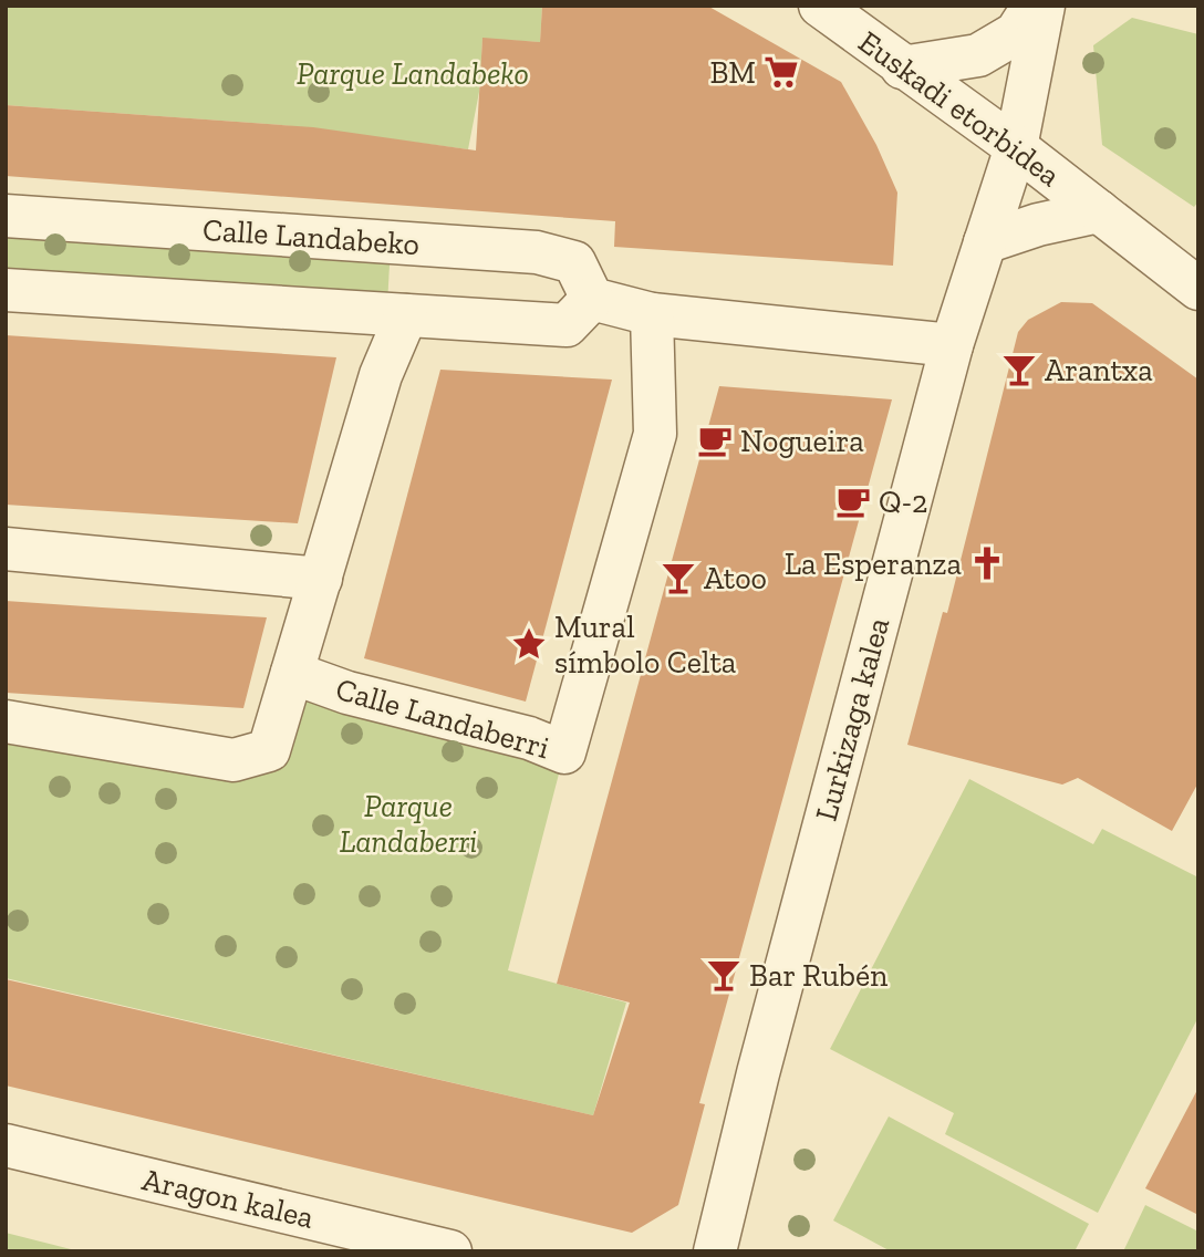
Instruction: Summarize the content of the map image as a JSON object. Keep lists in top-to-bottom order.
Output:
{
  "streets": {
    "street": [
      "Euskadi etorbidea",
      "Calle Landabeko",
      "Calle Landaberri",
      "Lurkizaga kalea",
      "Aragon kalea"
    ]
  },
  "crossings": [
    ["Euskadi etorbidea", "Lurkizaga kalea"]
  ],
  "parks": ["Parque Landabeko", "Parque Landaberri"],
  "places": {
    "supermarket": ["BM"],
    "bar": ["Arantxa", "Atoo", "Bar Rubén"],
    "cafe": ["Nogueira", "Q-2"],
    "church": ["La Esperanza"],
    "place": ["Mural símbolo Celta"]
  }
}
